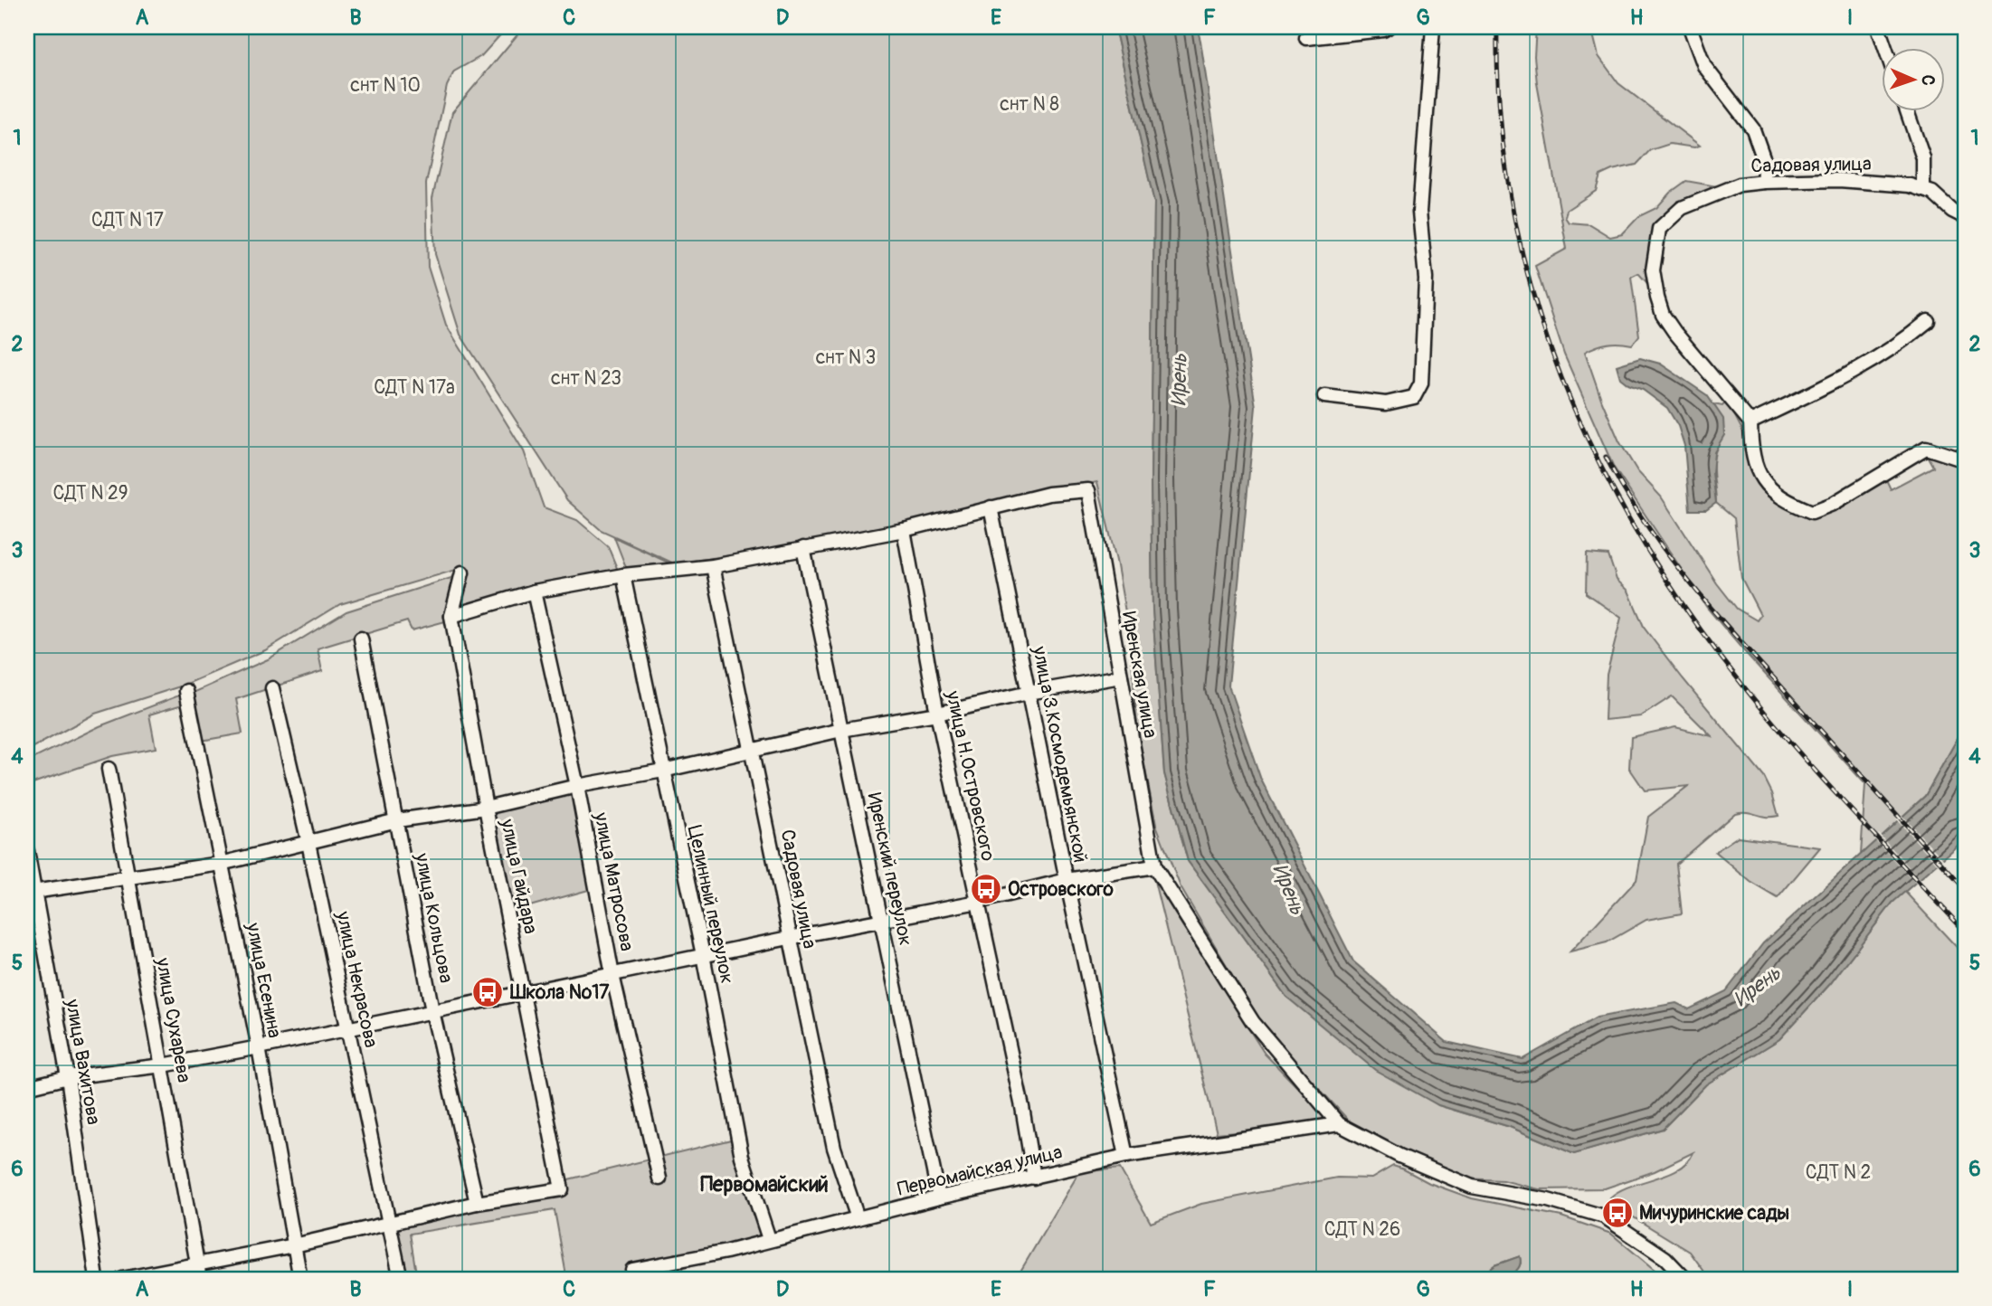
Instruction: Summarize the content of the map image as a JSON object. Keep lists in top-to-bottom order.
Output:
{
  "streets": {
    "street": [
      "Садовая улица",
      "Иренская улица",
      "улица З.Космодемьянской",
      "улица Н.Островского",
      "Иренский переулок",
      "улица Гайдара",
      "улица Матросова",
      "Целинный переулок",
      "улица Кольцова",
      "улица Некрасова",
      "улица Есенина",
      "улица Сухарева",
      "улица Вахитова",
      "Первомайская улица"
    ]
  },
  "crossings": [
    ["Садовая улица", "Первомайская улица"],
    ["Иренская улица", "улица З.Космодемьянской"],
    ["улица З.Космодемьянской", "Первомайская улица"],
    ["улица Н.Островского", "Первомайская улица"],
    ["Иренский переулок", "Первомайская улица"],
    ["улица Гайдара", "улица Кольцова"],
    ["Целинный переулок", "Первомайская улица"]
  ],
  "districts": ["Первомайский"],
  "water": ["Ирень"],
  "parks": [
    "снт N 10",
    "снт N 8",
    "СДТ N 17",
    "снт N 3",
    "снт N 23",
    "СДТ N 17а",
    "СДТ N 29",
    "СДТ N 2",
    "СДТ N 26"
  ],
  "places": {
    "bus stop": ["Островского", "Школа №17", "Мичуринские сады"]
  },
  "north": "right",
  "grid": {
    "columns": [
      "A",
      "B",
      "C",
      "D",
      "E",
      "F",
      "G",
      "H",
      "I"
    ],
    "rows": [
      "1",
      "2",
      "3",
      "4",
      "5",
      "6"
    ]
  }
}
